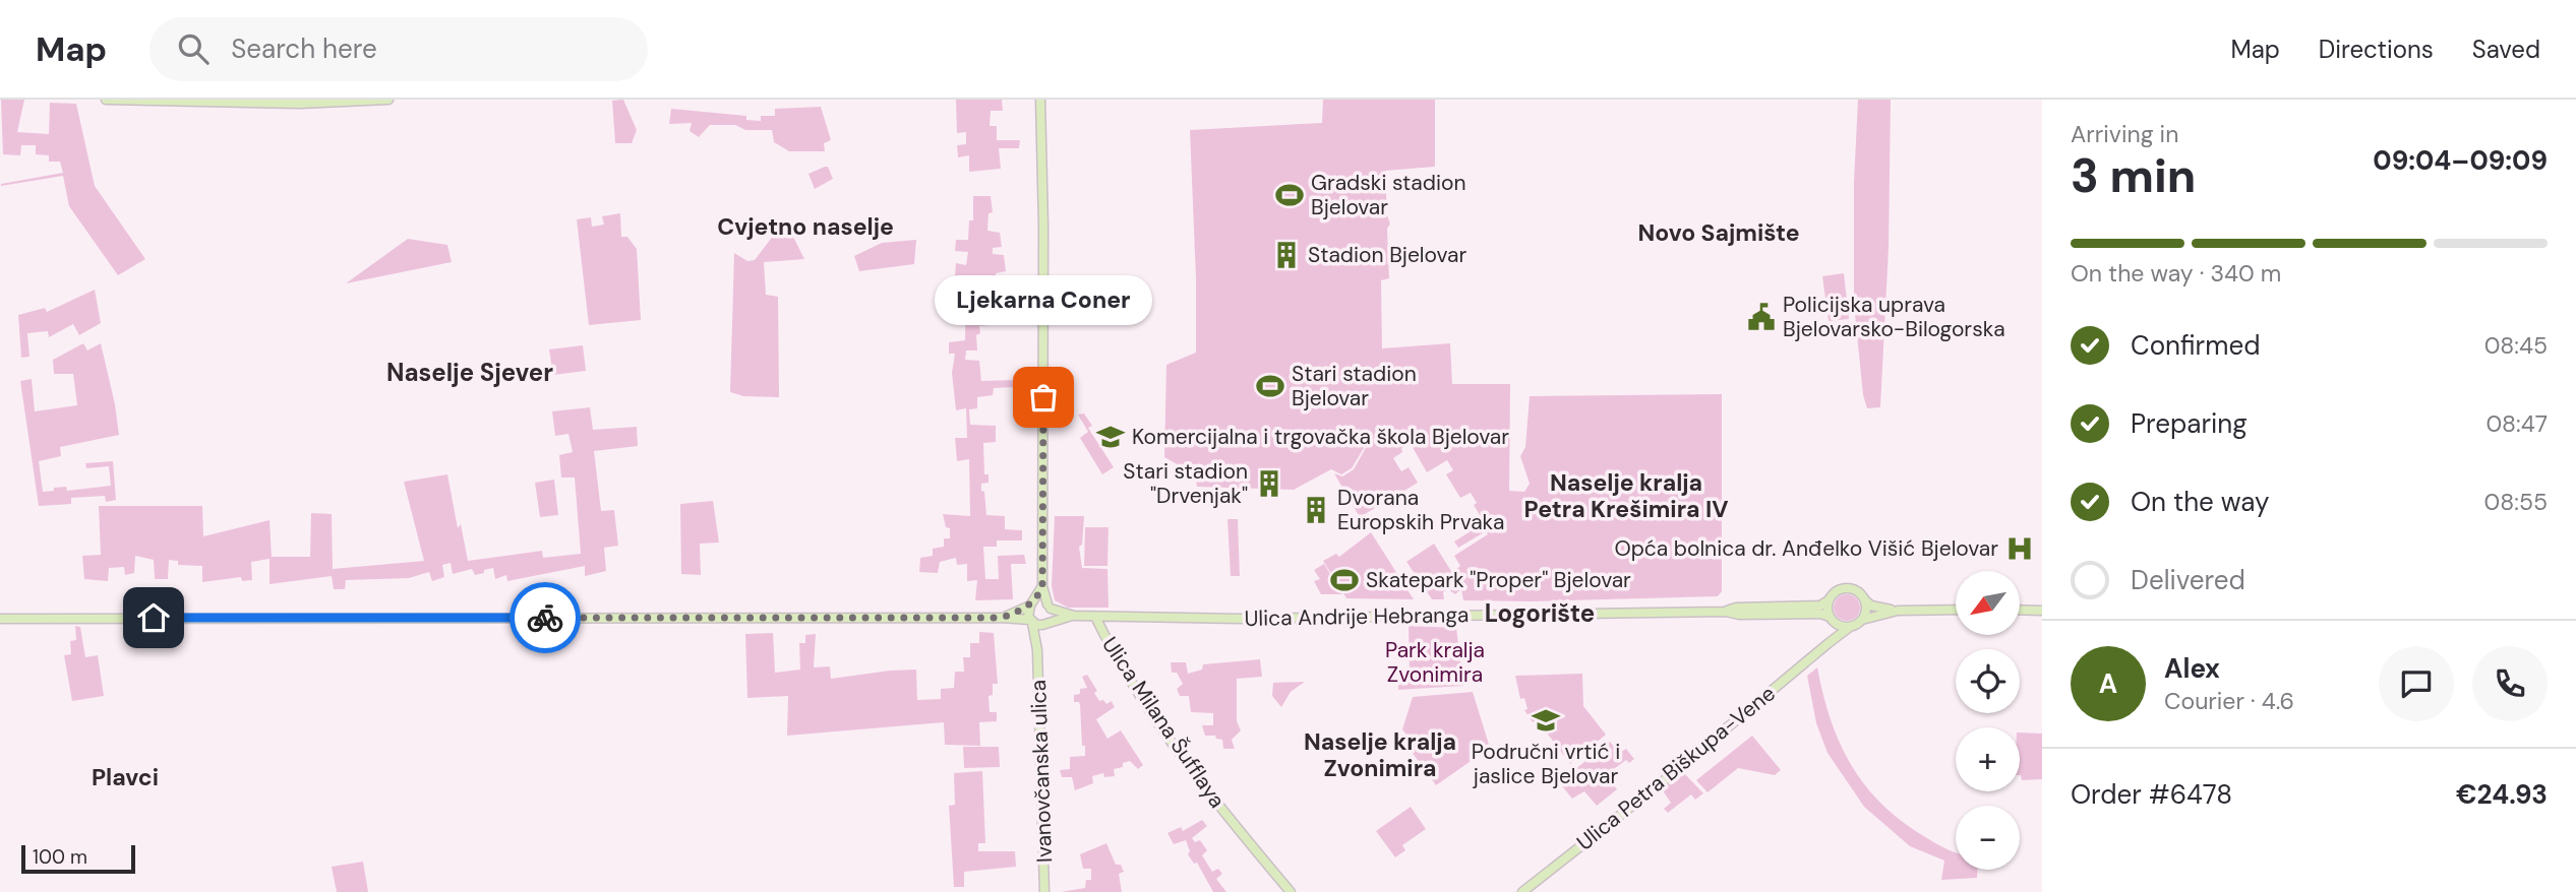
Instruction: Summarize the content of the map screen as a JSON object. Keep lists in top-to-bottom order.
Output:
{
  "streets": {
    "main road": [
      "Ulica Andrije Hebranga",
      "Ulica Milana Šufflaya",
      "Ulica Petra Biškupa-Vene",
      "Ivanovčanska ulica"
    ]
  },
  "crossings": [
    ["Ulica Andrije Hebranga", "Ulica Milana Šufflaya"],
    ["Ulica Andrije Hebranga", "Ulica Petra Biškupa-Vene"],
    ["Ulica Andrije Hebranga", "Ivanovčanska ulica"]
  ],
  "districts": [
    "Cvjetno naselje",
    "Novo Sajmište",
    "Naselje Sjever",
    "Naselje kralja Petra Krešimira IV",
    "Logorište",
    "Naselje kralja Zvonimira",
    "Plavci"
  ],
  "parks": ["Park kralja Zvonimira"],
  "places": {
    "sports": ["Gradski stadion Bjelovar", "Stari stadion Bjelovar", "Skatepark \"Proper\" Bjelovar"],
    "building": ["Stadion Bjelovar", "Stari stadion \"Drvenjak\"", "Dvorana Europskih Prvaka"],
    "public building": ["Policijska uprava Bjelovarsko-Bilogorska"],
    "other": ["Ljekarna Coner"],
    "school or university": ["Komercijalna i trgovačka škola Bjelovar", "Područni vrtić i jaslice Bjelovar"],
    "hospital": ["Opća bolnica dr. Anđelko Višić Bjelovar"]
  },
  "scale_bar": "100 m",
  "north": "bottom left",
  "page": {
    "header": "Map",
    "search": "Search here",
    "nav": ["Map", "Directions", "Saved"],
    "heading": ["3 min", "Arriving in", "09:04–09:09"],
    "panel": [
      "Alex",
      "Courier · 4.6",
      "Order #6478",
      "€24.93"
    ],
    "bar": "On the way · 340 m",
    "bubble": "Ljekarna Coner",
    "list": [
      ["Confirmed", "08:45"],
      ["Preparing", "08:47"],
      ["On the way", "08:55"],
      "Delivered"
    ],
    "map_buttons": ["+", "−"],
    "round": "A",
    "scale": "100 m"
  }
}
